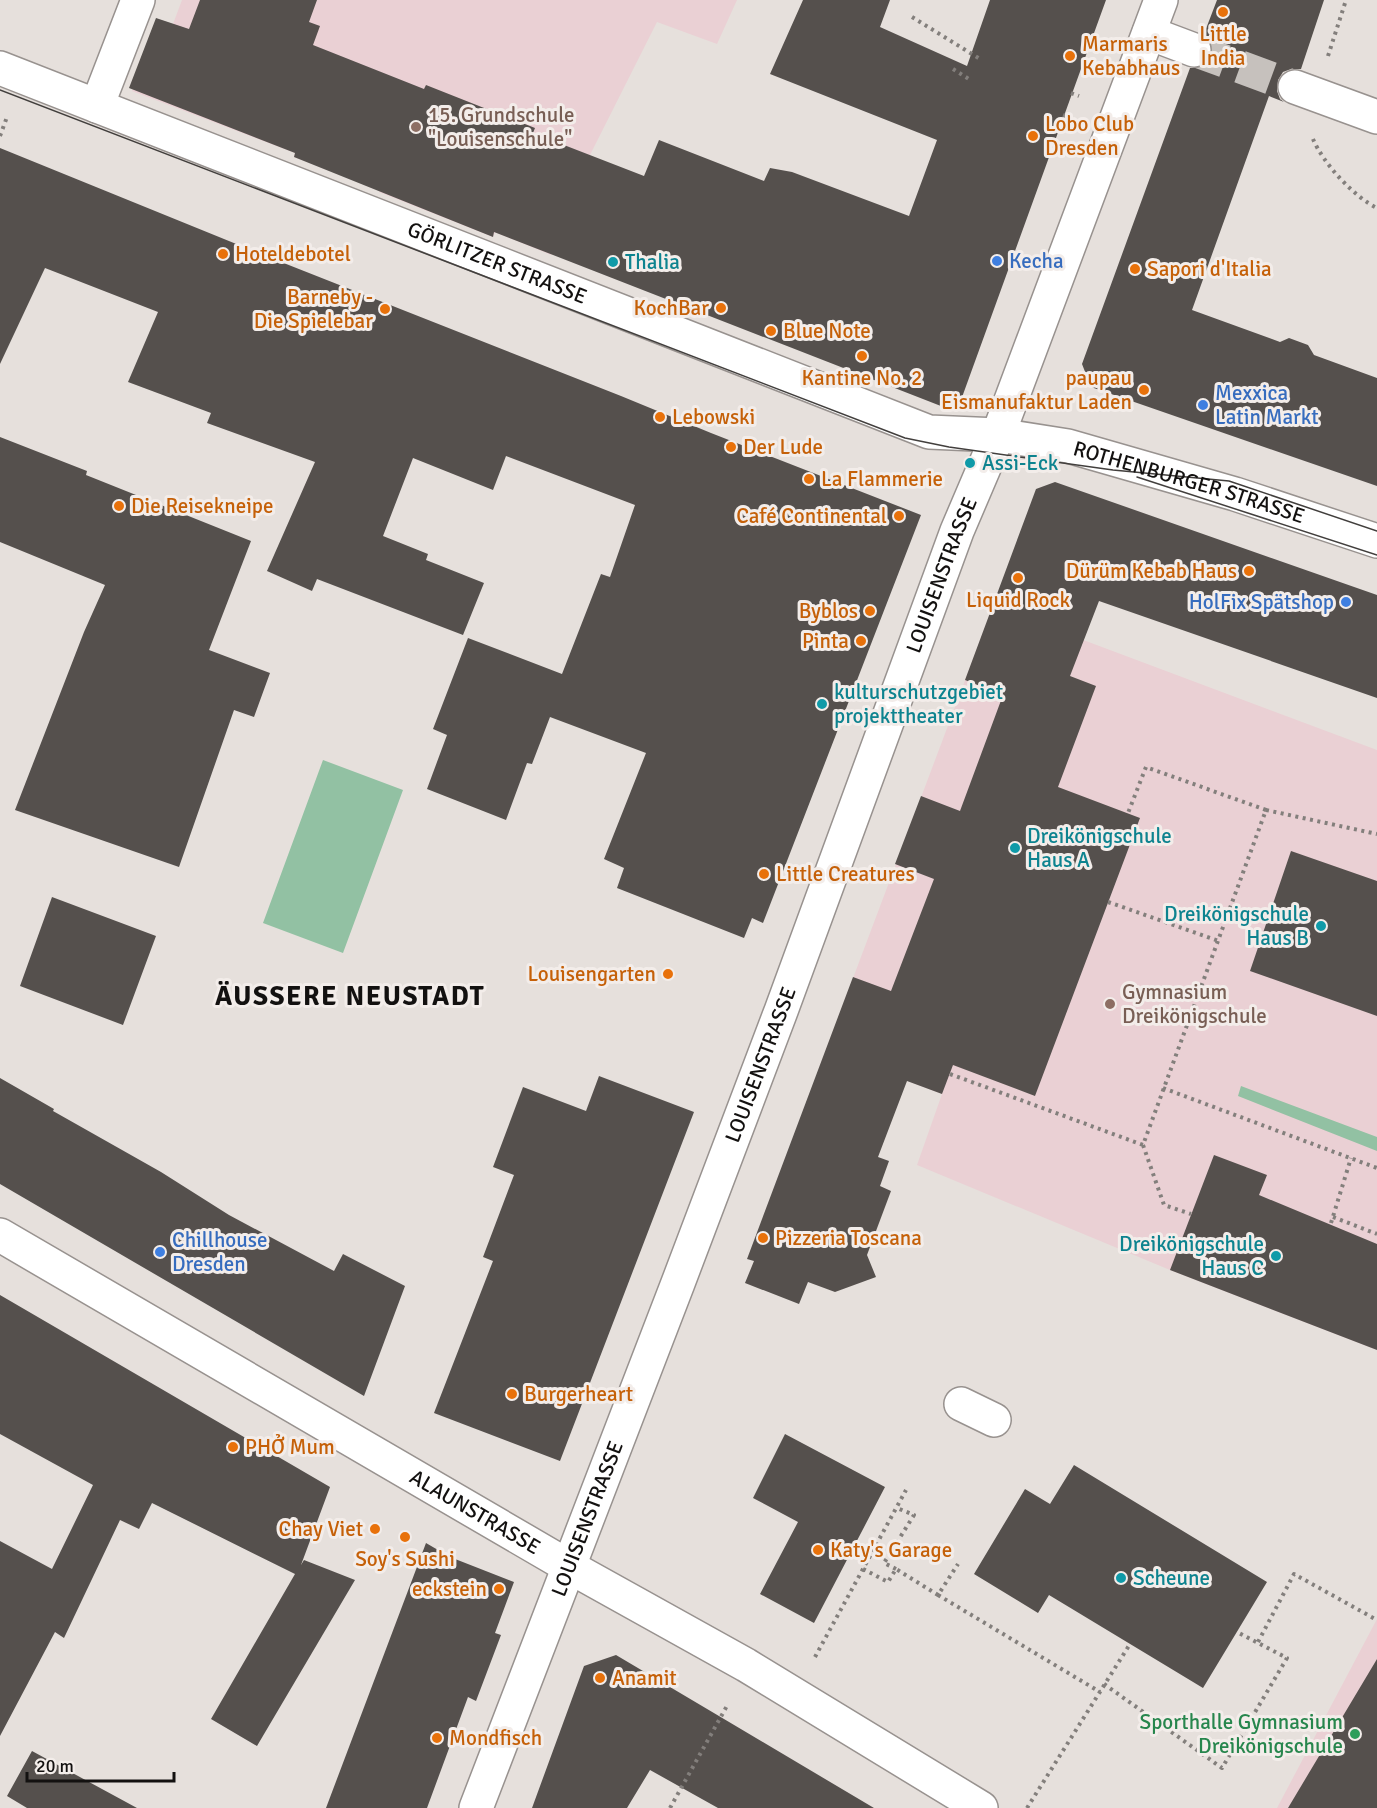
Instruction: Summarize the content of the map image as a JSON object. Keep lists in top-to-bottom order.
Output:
{
  "streets": {
    "street": [
      "GÖRLITZER STRASSE",
      "ROTHENBURGER STRASSE",
      "LOUISENSTRASSE",
      "ALAUNSTRASSE"
    ]
  },
  "crossings": [
    ["GÖRLITZER STRASSE", "ROTHENBURGER STRASSE"],
    ["GÖRLITZER STRASSE", "LOUISENSTRASSE"],
    ["ROTHENBURGER STRASSE", "LOUISENSTRASSE"],
    ["LOUISENSTRASSE", "ALAUNSTRASSE"]
  ],
  "districts": ["ÄUSSERE NEUSTADT"],
  "places": [
    "Little India",
    "Marmaris Kebabhaus",
    "15. Grundschule \"Louisenschule\"",
    "Lobo Club Dresden",
    "Hoteldebotel",
    "Kecha",
    "Thalia",
    "Sapori d'Italia",
    "KochBar",
    "Barneby - Die Spielebar",
    "Blue Note",
    "Kantine No. 2",
    "paupau Eismanufaktur Laden",
    "Mexxica Latin Markt",
    "Lebowski",
    "Der Lude",
    "Assi-Eck",
    "La Flammerie",
    "Die Reisekneipe",
    "Café Continental",
    "Dürüm Kebab Haus",
    "Liquid Rock",
    "HolFix Spätshop",
    "Byblos",
    "Pinta",
    "kulturschutzgebiet projekttheater",
    "Dreikönigschule Haus A",
    "Little Creatures",
    "Dreikönigschule Haus B",
    "Louisengarten",
    "Gymnasium Dreikönigschule",
    "Pizzeria Toscana",
    "Chillhouse Dresden",
    "Dreikönigschule Haus C",
    "Burgerheart",
    "PHỞ Mum",
    "Chay Viet",
    "Soy's Sushi",
    "Katy's Garage",
    "Scheune",
    "eckstein",
    "Anamit",
    "Sporthalle Gymnasium Dreikönigschule",
    "Mondfisch"
  ],
  "scale_bar": "20 m"
}
